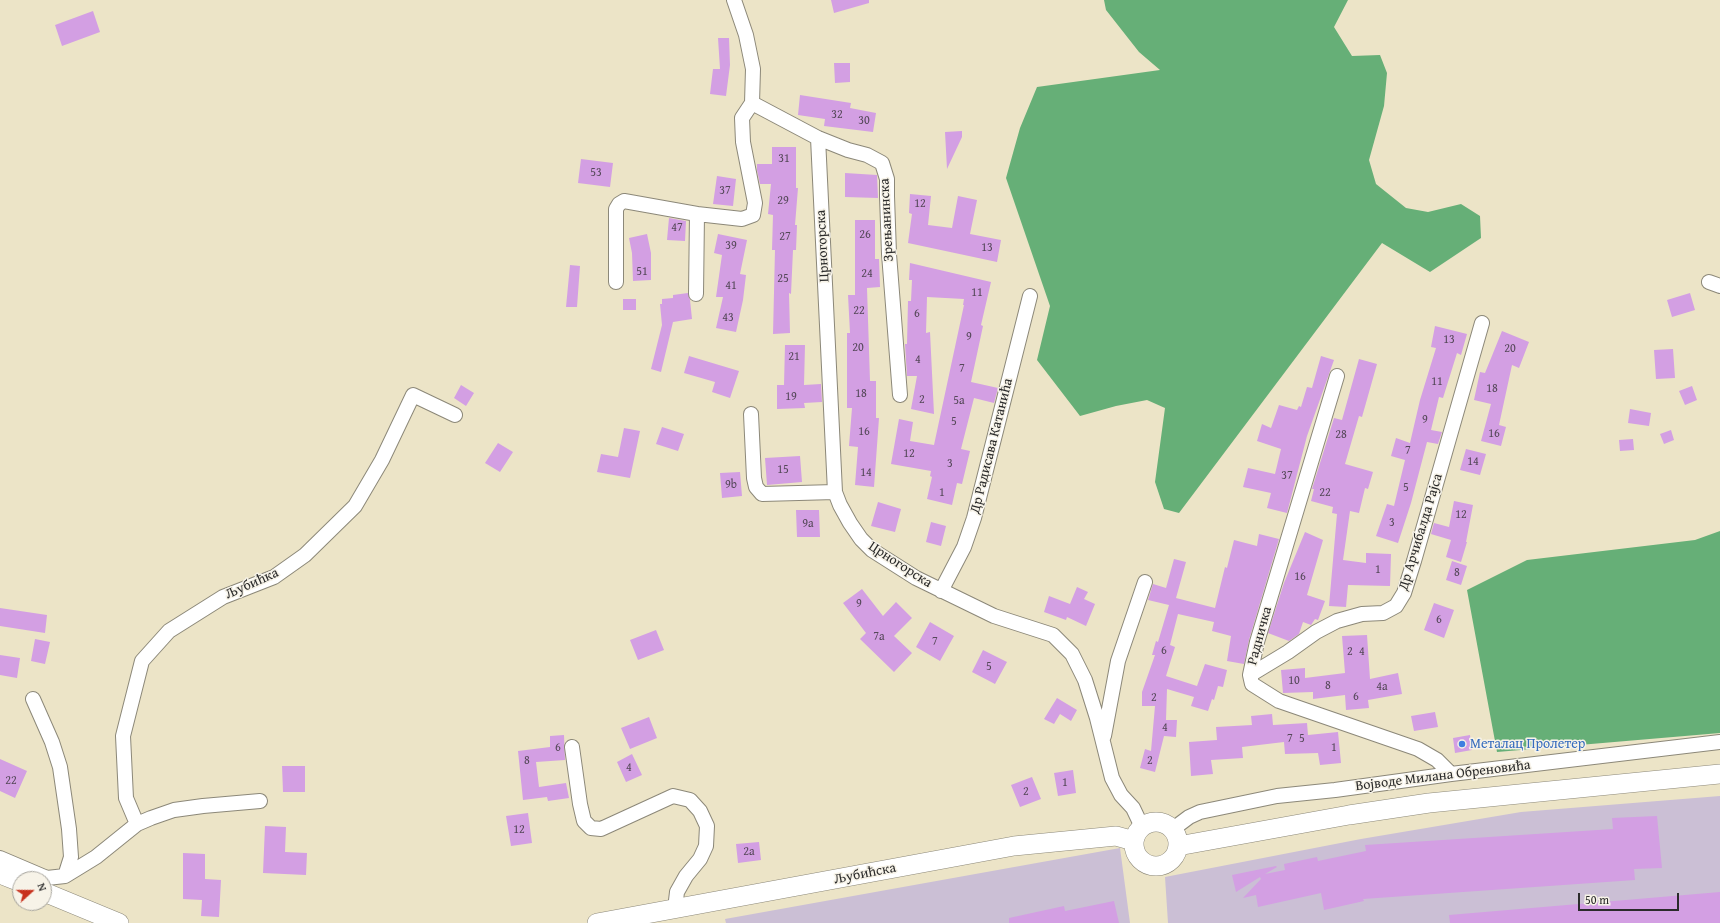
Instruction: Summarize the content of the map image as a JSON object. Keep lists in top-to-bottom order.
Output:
{
  "streets": {
    "street": [
      "Зрењанинска",
      "Црногорска",
      "Др Радисава Катанића",
      "Др Арчибалда Рајса",
      "Љубићка",
      "Радничка",
      "Војводе Милана Обреновића",
      "Љубићска"
    ]
  },
  "crossings": [
    ["Зрењанинска", "Црногорска"],
    ["Црногорска", "Др Радисава Катанића"],
    ["Црногорска", "Војводе Милана Обреновића"],
    ["Црногорска", "Љубићска"],
    ["Др Арчибалда Рајса", "Радничка"],
    ["Радничка", "Војводе Милана Обреновића"],
    ["Војводе Милана Обреновића", "Љубићска"]
  ],
  "places": ["Металац Пролетер"],
  "house_numbers": [
    "32",
    "30",
    "31",
    "53",
    "37",
    "29",
    "12",
    "47",
    "26",
    "27",
    "39",
    "13",
    "51",
    "24",
    "25",
    "41",
    "11",
    "22",
    "6",
    "43",
    "9",
    "13",
    "20",
    "20",
    "21",
    "4",
    "7",
    "11",
    "18",
    "18",
    "19",
    "2",
    "5a",
    "9",
    "5",
    "16",
    "16",
    "28",
    "7",
    "12",
    "14",
    "3",
    "15",
    "14",
    "37",
    "9b",
    "5",
    "1",
    "22",
    "12",
    "3",
    "9a",
    "1",
    "8",
    "16",
    "9",
    "6",
    "7a",
    "7",
    "6",
    "2",
    "4",
    "5",
    "10",
    "8",
    "4a",
    "6",
    "2",
    "4",
    "7",
    "5",
    "6",
    "1",
    "8",
    "2",
    "4",
    "22",
    "1",
    "2",
    "12",
    "2a"
  ],
  "scale_bar": "50 m",
  "north": "right"
}
